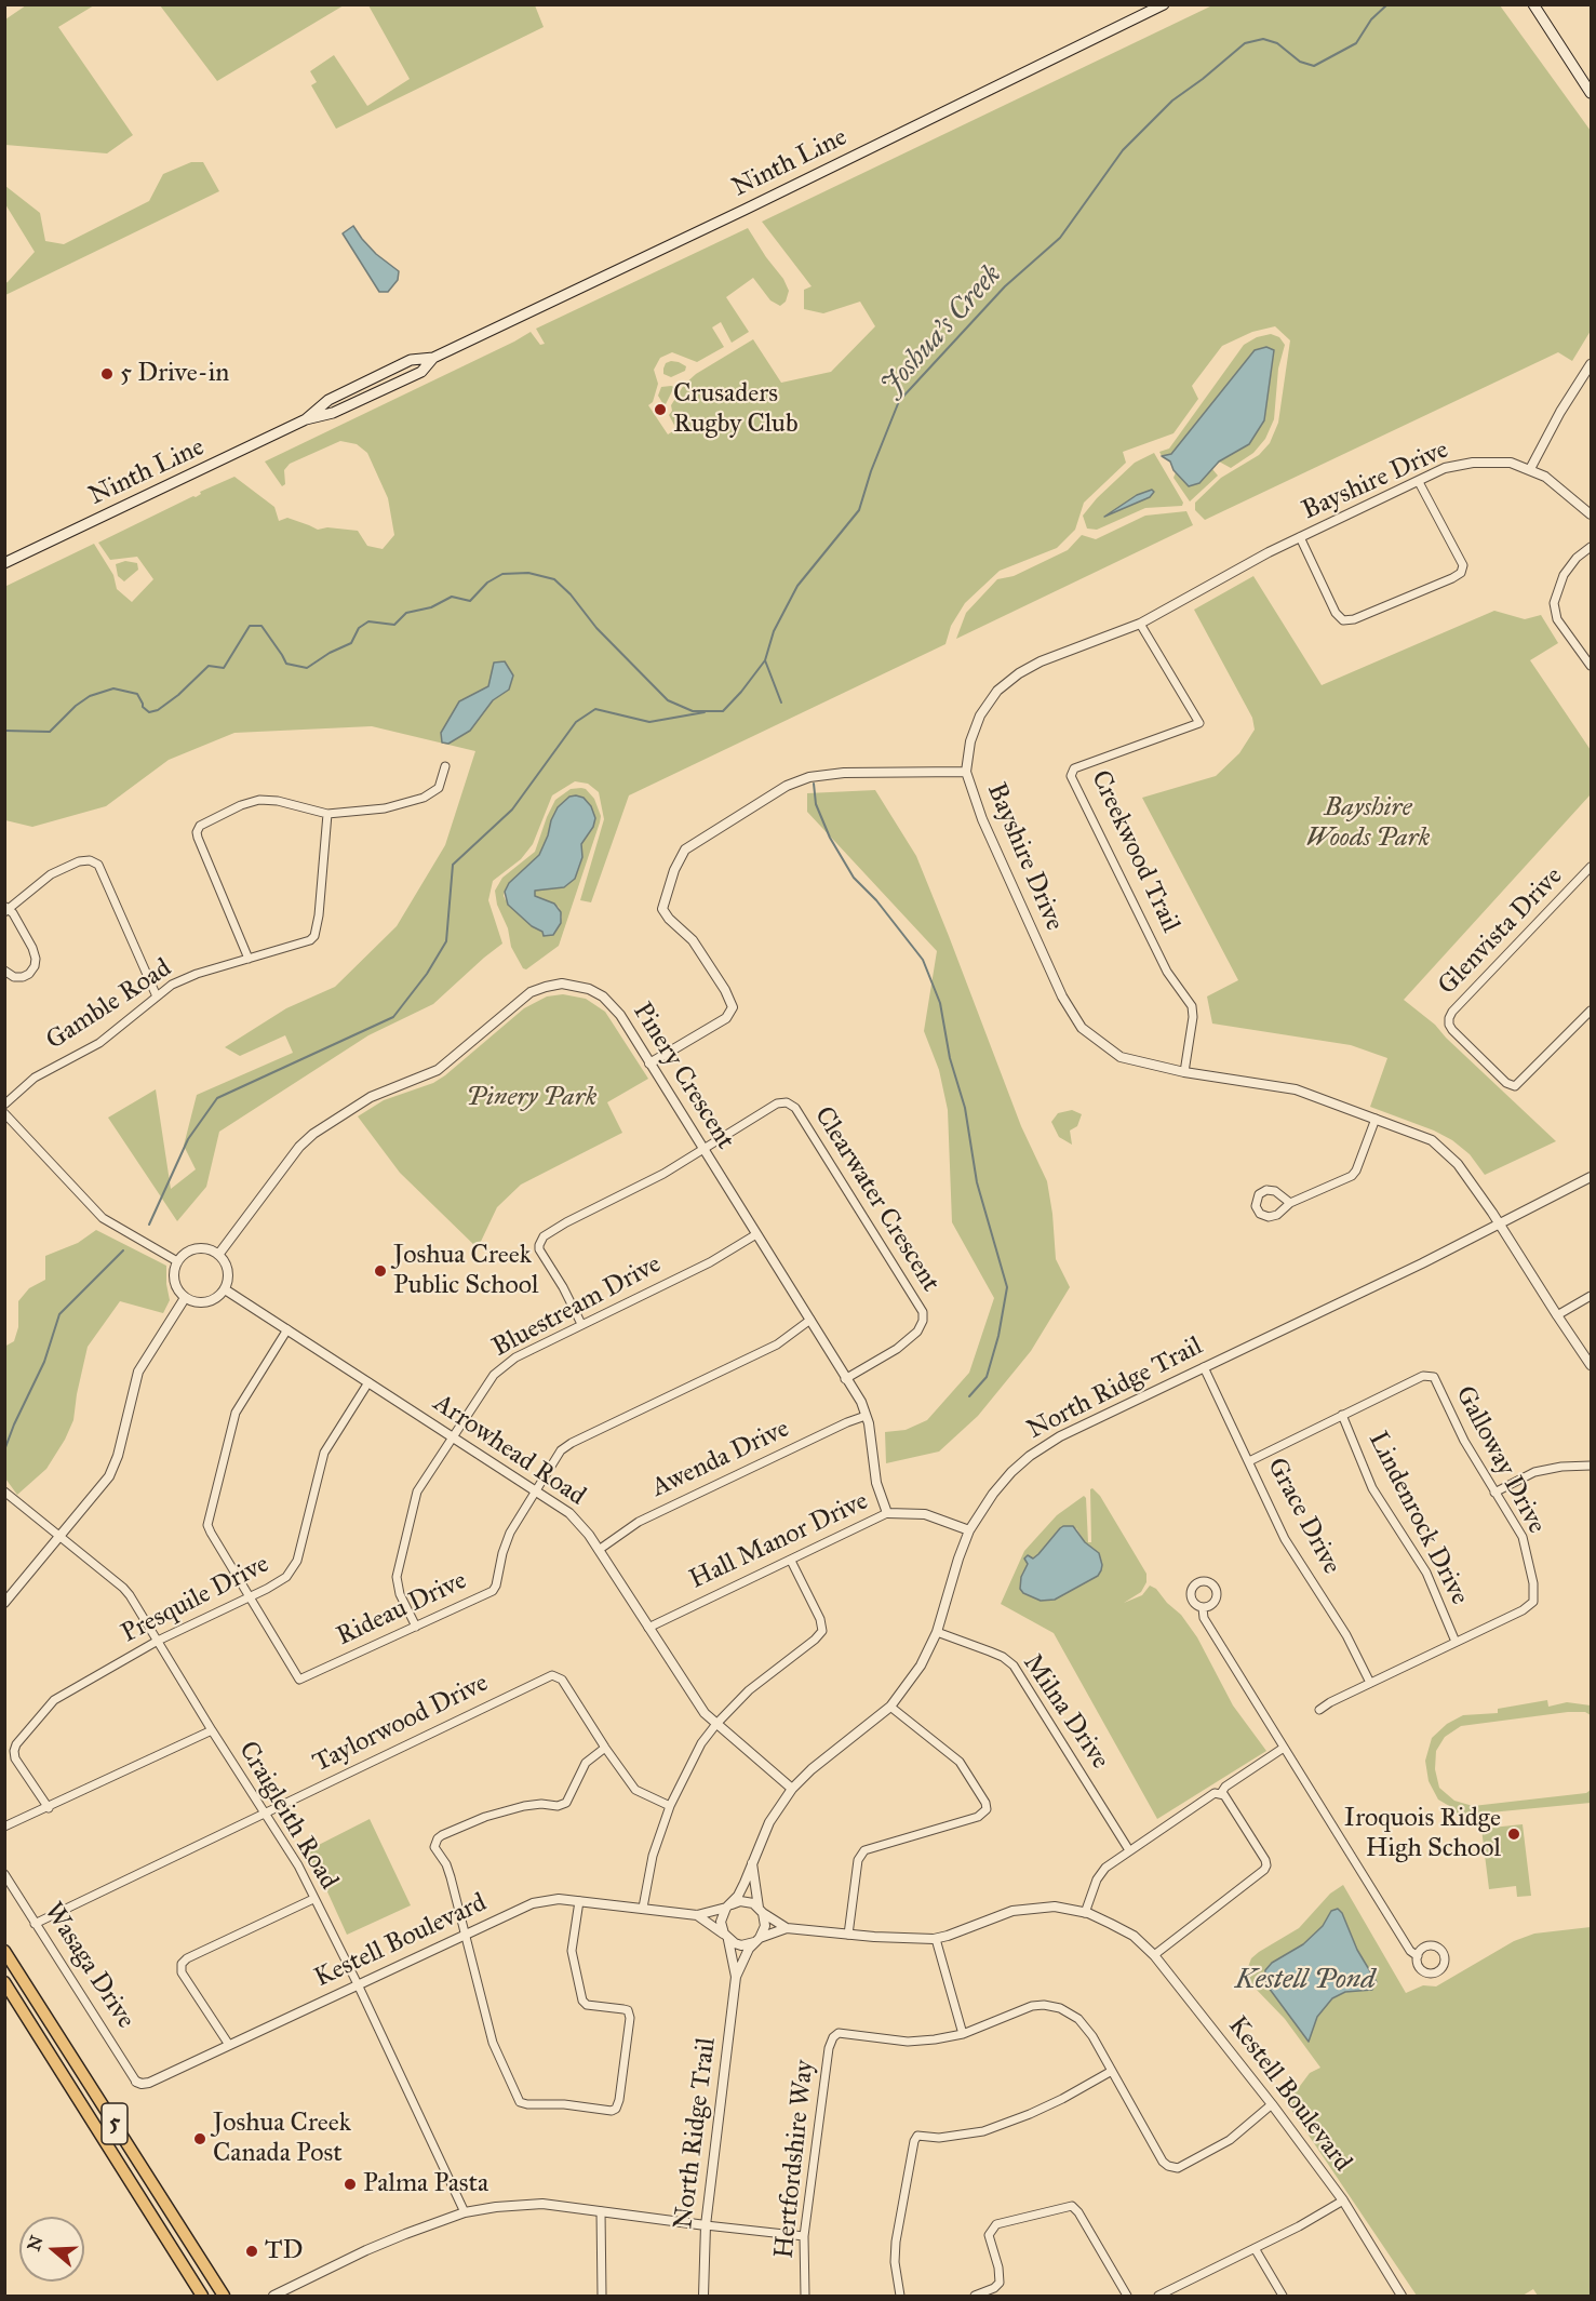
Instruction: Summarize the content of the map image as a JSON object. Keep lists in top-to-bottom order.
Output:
{
  "streets": {
    "main road": ["Ninth Line", "5"],
    "street": [
      "Bayshire Drive",
      "Creekwood Trail",
      "Glenvista Drive",
      "Gamble Road",
      "Pinery Crescent",
      "Clearwater Crescent",
      "Bluestream Drive",
      "North Ridge Trail",
      "Arrowhead Road",
      "Awenda Drive",
      "Galloway Drive",
      "Grace Drive",
      "Lindenrock Drive",
      "Hall Manor Drive",
      "Presquile Drive",
      "Rideau Drive",
      "Milna Drive",
      "Taylorwood Drive",
      "Craigleith Road",
      "Kestell Boulevard",
      "Wasaga Drive",
      "Hertfordshire Way"
    ]
  },
  "crossings": [
    ["Bayshire Drive", "Creekwood Trail"],
    ["Bayshire Drive", "North Ridge Trail"],
    ["Pinery Crescent", "Clearwater Crescent"],
    ["Pinery Crescent", "Bluestream Drive"],
    ["Pinery Crescent", "Arrowhead Road"],
    ["Pinery Crescent", "Awenda Drive"],
    ["Pinery Crescent", "Hall Manor Drive"],
    ["Pinery Crescent", "Rideau Drive"],
    ["Bluestream Drive", "Arrowhead Road"],
    ["Bluestream Drive", "Rideau Drive"],
    ["North Ridge Trail", "Arrowhead Road"],
    ["North Ridge Trail", "Grace Drive"],
    ["North Ridge Trail", "Hall Manor Drive"],
    ["North Ridge Trail", "Milna Drive"],
    ["North Ridge Trail", "Kestell Boulevard"],
    ["Arrowhead Road", "Awenda Drive"],
    ["Arrowhead Road", "Hall Manor Drive"],
    ["Arrowhead Road", "Presquile Drive"],
    ["Arrowhead Road", "Rideau Drive"],
    ["Galloway Drive", "Grace Drive"],
    ["Galloway Drive", "Lindenrock Drive"],
    ["Presquile Drive", "Rideau Drive"],
    ["Presquile Drive", "Craigleith Road"],
    ["Taylorwood Drive", "Craigleith Road"],
    ["Taylorwood Drive", "Wasaga Drive"],
    ["Craigleith Road", "Kestell Boulevard"],
    ["Kestell Boulevard", "Wasaga Drive"],
    ["Kestell Boulevard", "Hertfordshire Way"]
  ],
  "water": ["Joshua's Creek", "Kestell Pond"],
  "parks": ["Bayshire Woods Park", "Pinery Park"],
  "places": [
    "5 Drive-in",
    "Crusaders Rugby Club",
    "Joshua Creek Public School",
    "Iroquois Ridge High School",
    "Joshua Creek Canada Post",
    "Palma Pasta",
    "TD"
  ],
  "north": "left"
}
